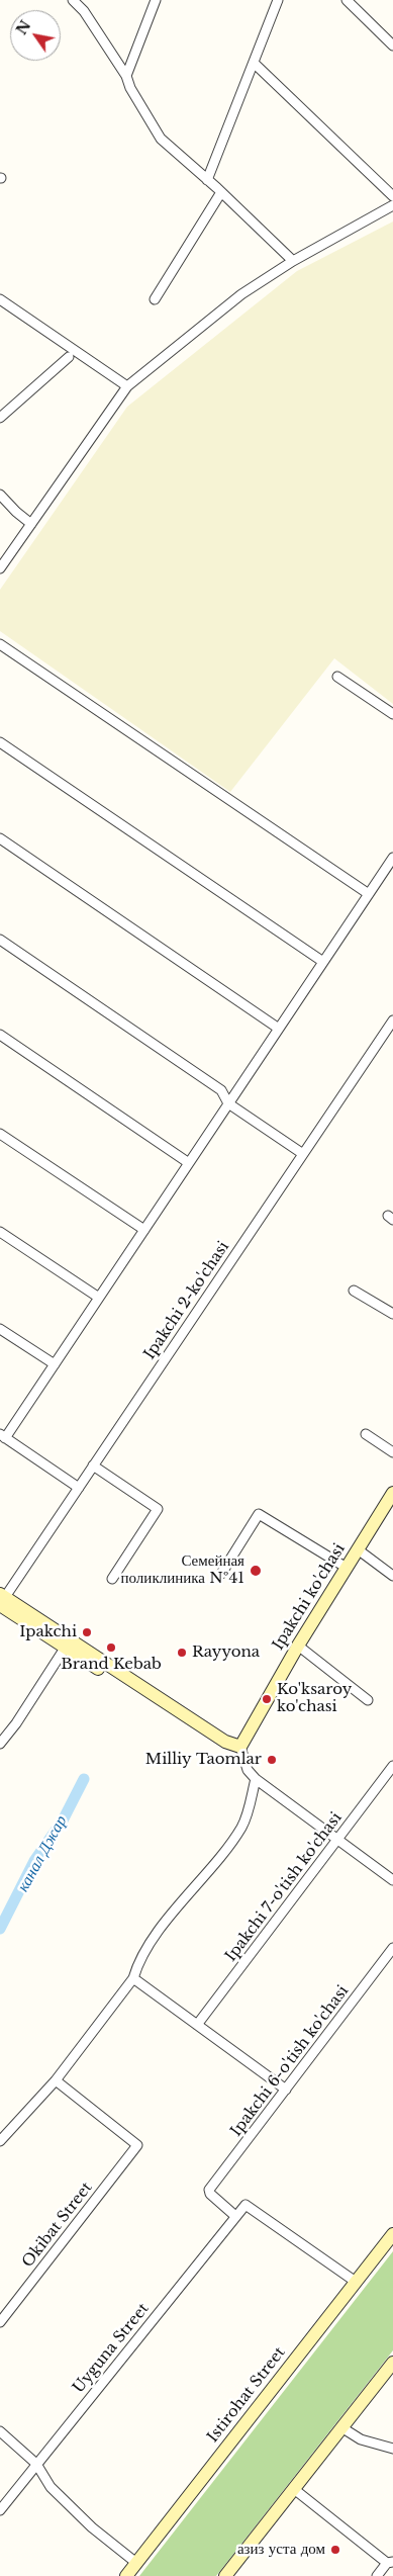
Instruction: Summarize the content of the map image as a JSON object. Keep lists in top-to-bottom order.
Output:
{
  "streets": {
    "main road": ["Ipakchi ko'chasi", "Istirohat Street"],
    "street": [
      "Ipakchi 2-ko'chasi",
      "Ipakchi 7-o'tish ko'chasi",
      "Ipakchi 6-o'tish ko'chasi",
      "Okibat Street",
      "Uyguna Street"
    ]
  },
  "crossings": [
    ["Ipakchi 6-o'tish ko'chasi", "Uyguna Street"],
    ["Uyguna Street", "Istirohat Street"]
  ],
  "water": ["канал Джар"],
  "places": [
    "Семейная поликлиника №41",
    "Ipakchi",
    "Brand Kebab",
    "Rayyona",
    "Ko'ksaroy ko'chasi",
    "Milliy Taomlar",
    "азиз уста дом"
  ],
  "north": "top left"
}
